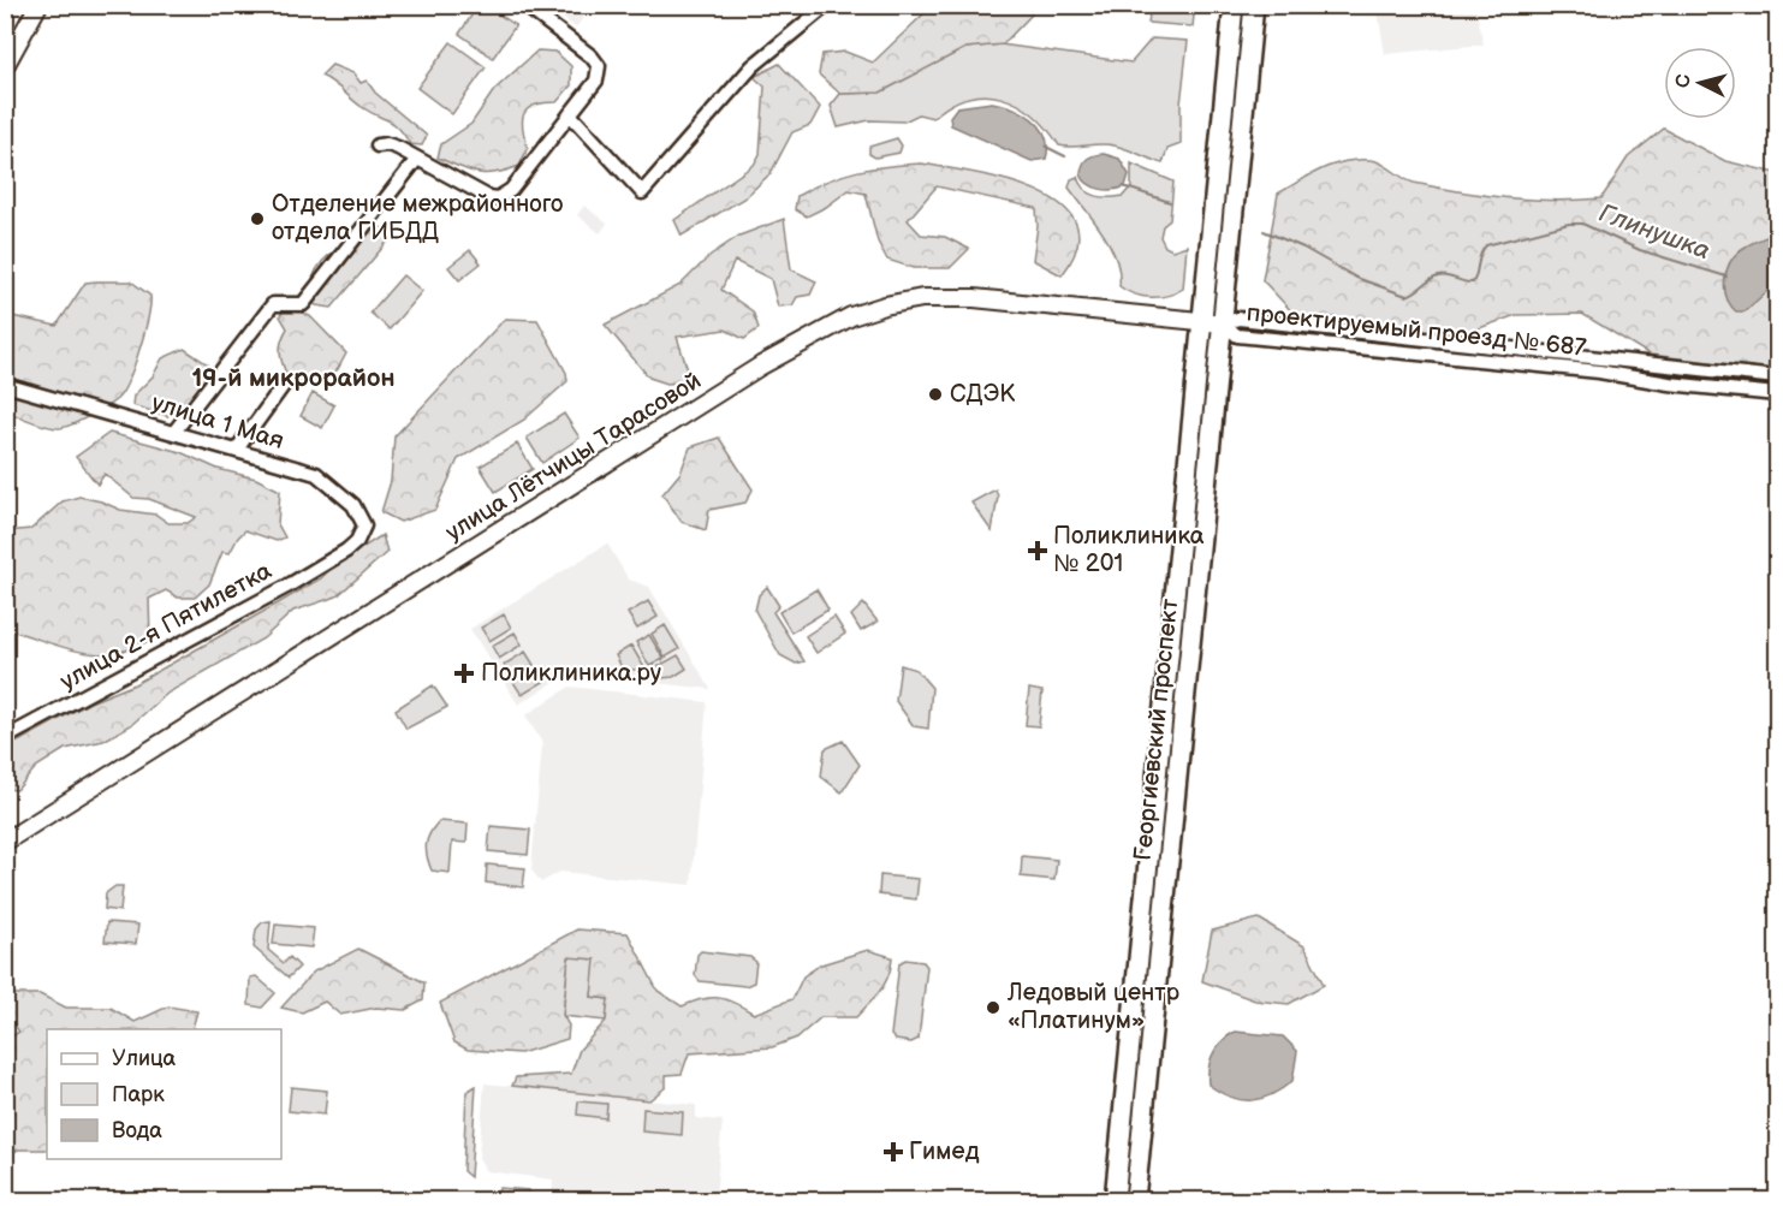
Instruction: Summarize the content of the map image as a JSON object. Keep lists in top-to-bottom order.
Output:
{
  "streets": {
    "main road": ["улица Лётчицы Тарасовой", "Георгиевский проспект"],
    "street": ["проектируемый проезд № 687", "улица 1 Мая", "улица 2-я Пятилетка"]
  },
  "crossings": [
    ["проектируемый проезд № 687", "улица Лётчицы Тарасовой"],
    ["проектируемый проезд № 687", "Георгиевский проспект"],
    ["улица 1 Мая", "улица 2-я Пятилетка"],
    ["улица Лётчицы Тарасовой", "Георгиевский проспект"]
  ],
  "districts": ["19-й микрорайон"],
  "water": ["Глинушка"],
  "places": {
    "other": ["Отделение межрайонного отдела ГИБДД", "СДЭК", "Ледовый центр «Платинум»"],
    "health": ["Поликлиника № 201", "Поликлиника.ру", "Гимед"]
  },
  "legend": ["Улица", "Парк", "Вода"],
  "north": "left"
}
